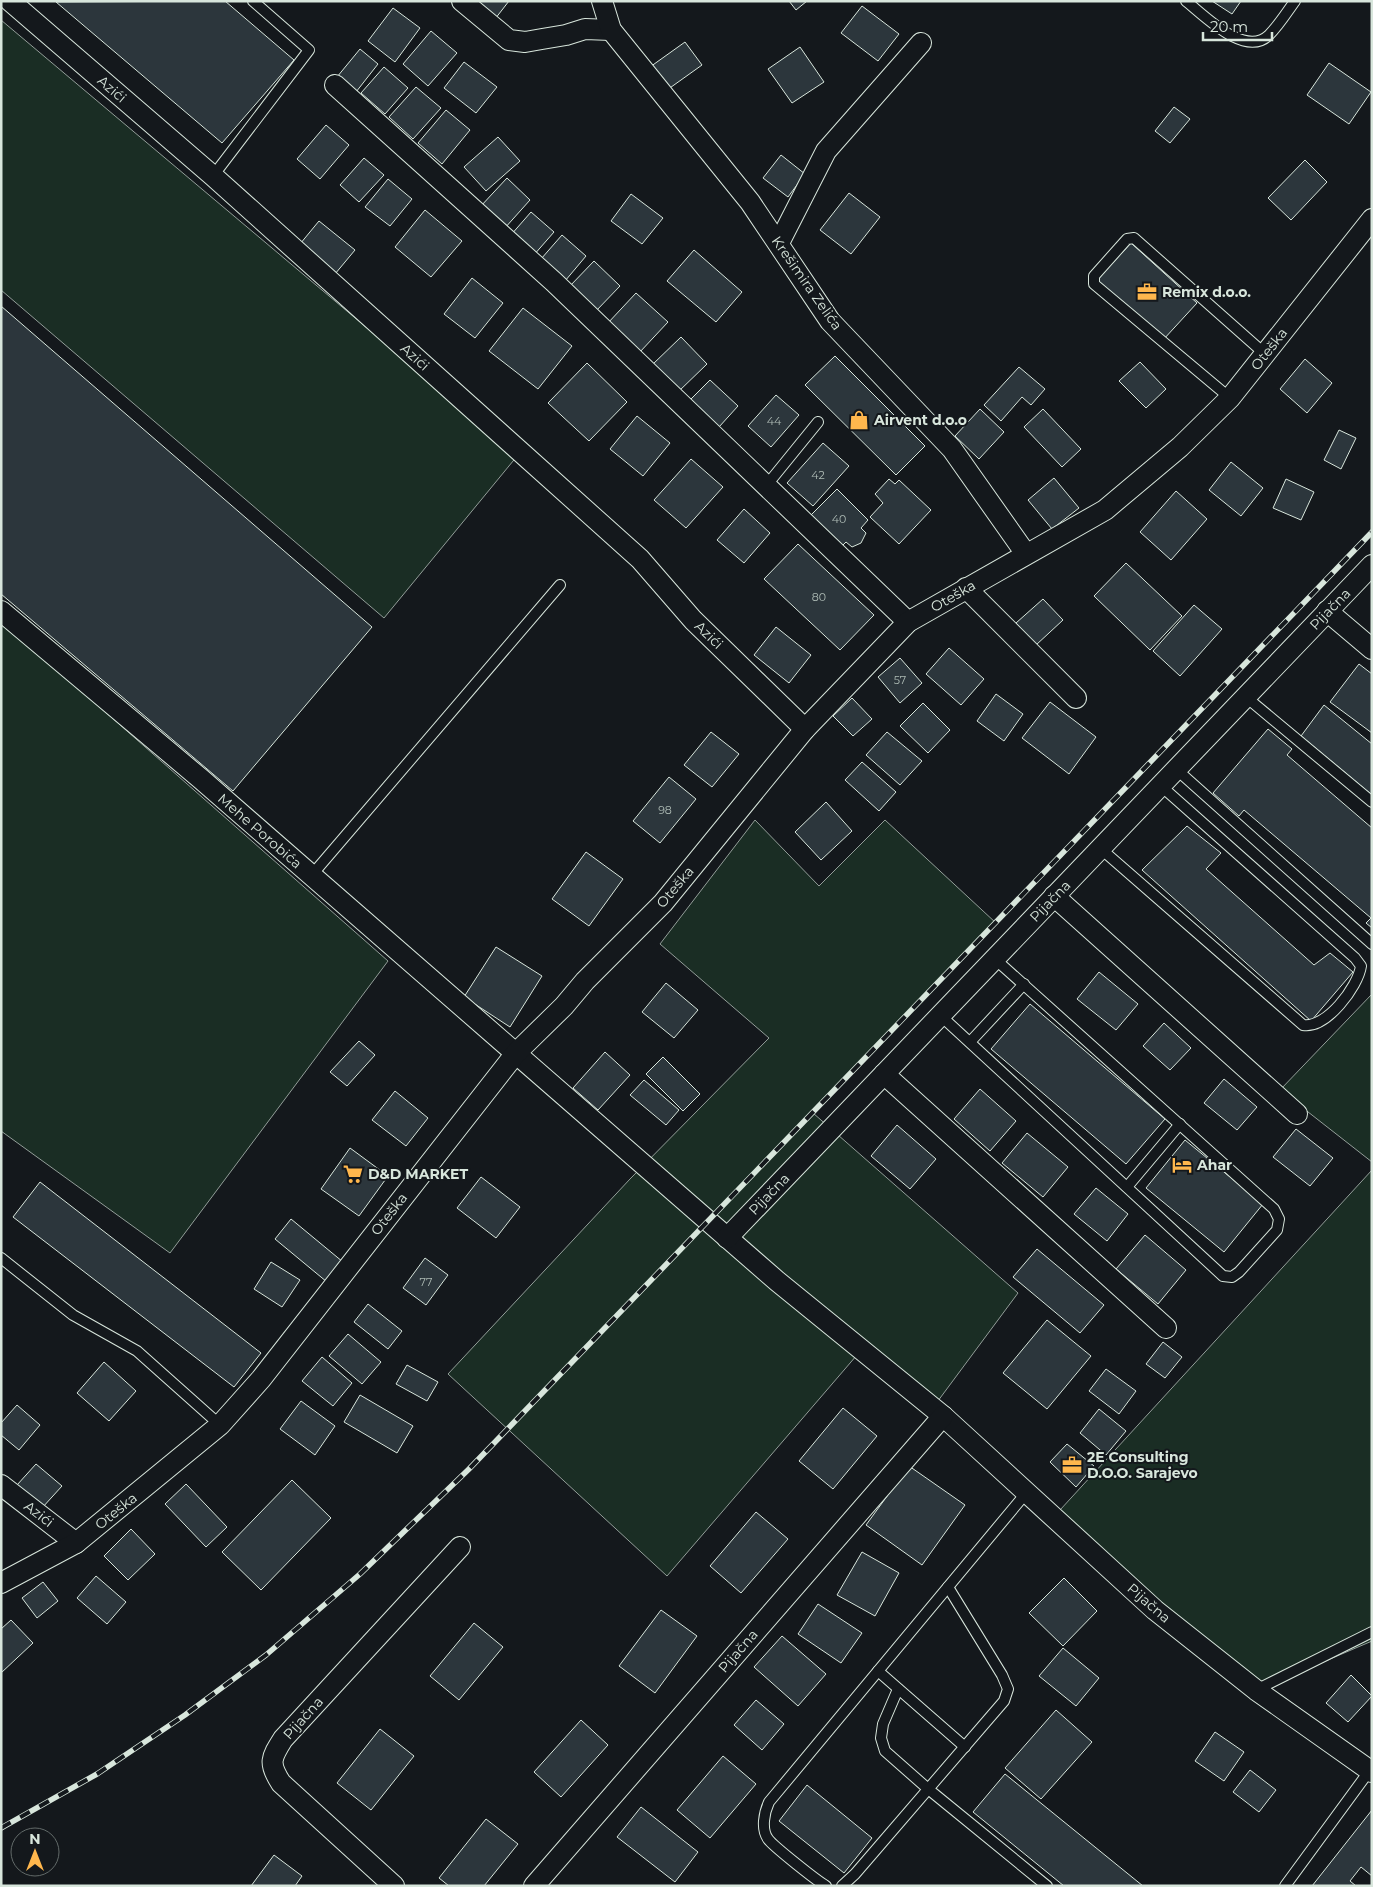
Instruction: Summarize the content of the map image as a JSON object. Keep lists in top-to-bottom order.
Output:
{
  "streets": {
    "street": [
      "Azići",
      "Krešimira Zelića",
      "Oteška",
      "Pijačna",
      "Mehe Porobića"
    ]
  },
  "crossings": [
    ["Azići", "Oteška"],
    ["Krešimira Zelića", "Oteška"],
    ["Oteška", "Pijačna"],
    ["Oteška", "Mehe Porobića"],
    ["Pijačna", "Mehe Porobića"]
  ],
  "places": {
    "office": ["Remix d.o.o.", "2E Consulting D.O.O. Sarajevo"],
    "shop": ["Airvent d.o.o"],
    "hotel": ["Ahar"],
    "supermarket": ["D&D MARKET"]
  },
  "house_numbers": [
    "44",
    "42",
    "40",
    "80",
    "57",
    "98",
    "77"
  ],
  "scale_bar": "20 m",
  "north": "top"
}
